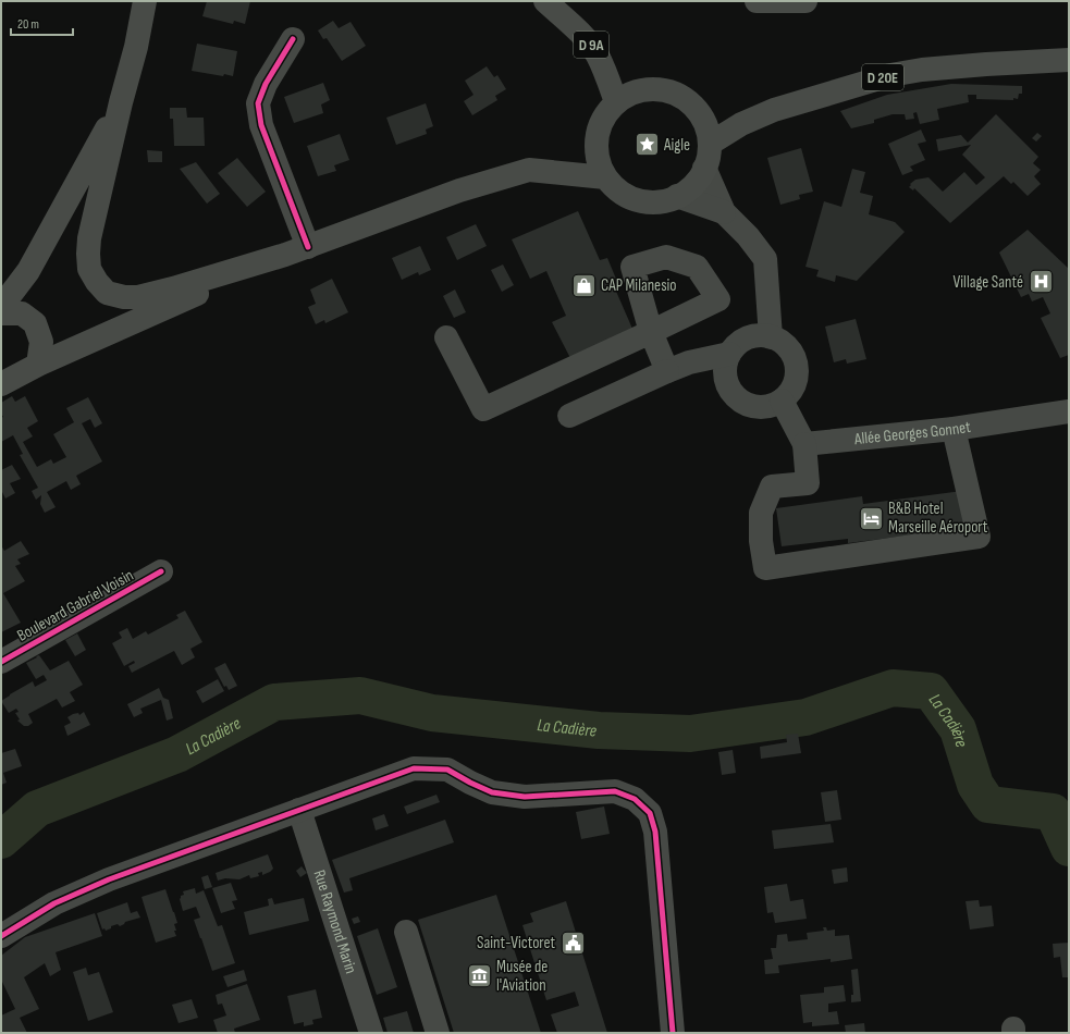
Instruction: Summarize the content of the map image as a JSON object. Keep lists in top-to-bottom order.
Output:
{
  "streets": {
    "main road": ["D 9A", "D 20E"],
    "street": ["Allée Georges Gonnet", "Boulevard Gabriel Voisin", "Rue Raymond Marin"]
  },
  "crossings": [
    ["D 9A", "D 20E"]
  ],
  "water": ["La Cadière"],
  "places": {
    "place": ["Aigle"],
    "hospital": ["Village Santé"],
    "shop": ["CAP Milanesio"],
    "hotel": ["B&B Hotel Marseille Aéroport"],
    "public building": ["Saint-Victoret"],
    "museum": ["Musée de l'Aviation"]
  },
  "scale_bar": "20 m"
}
